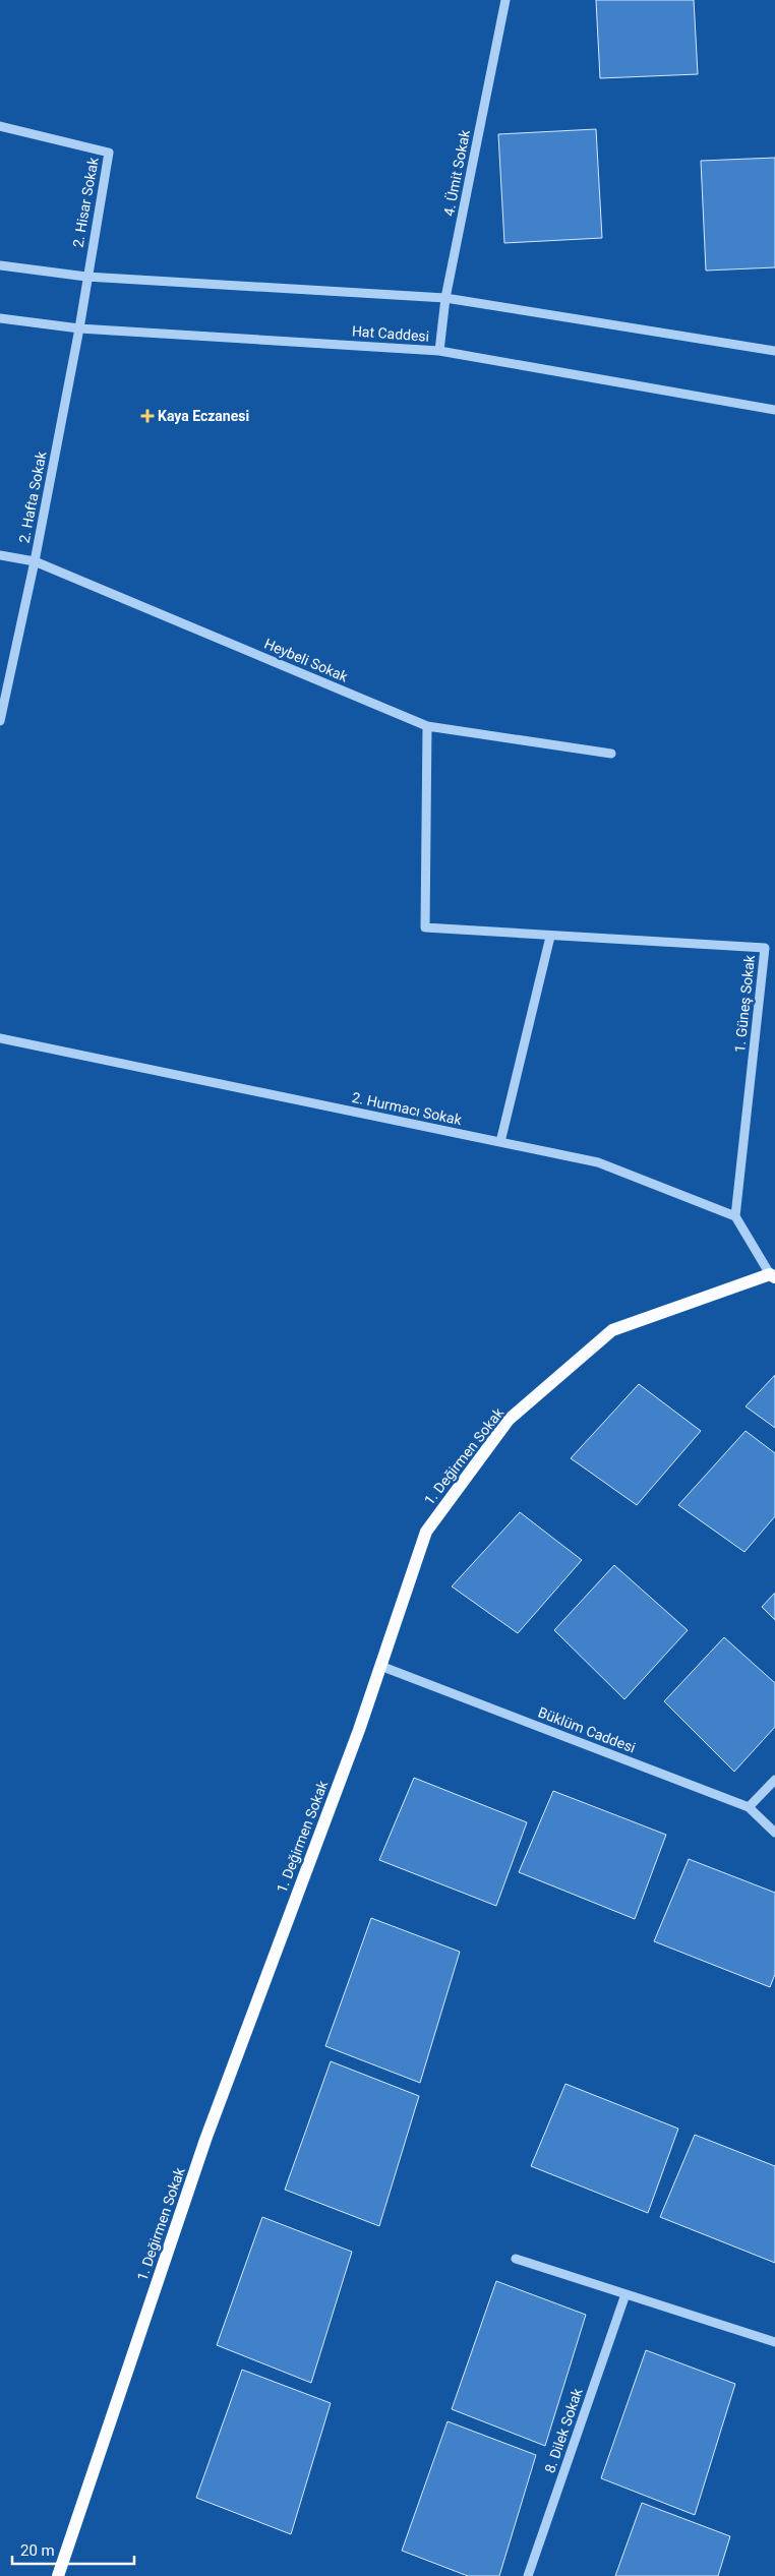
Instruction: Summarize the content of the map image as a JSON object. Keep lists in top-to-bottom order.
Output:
{
  "streets": {
    "main road": ["1. Değirmen Sokak"],
    "street": [
      "4. Ümit Sokak",
      "2. Hisar Sokak",
      "Hat Caddesi",
      "2. Hafta Sokak",
      "Heybeli Sokak",
      "1. Güneş Sokak",
      "2. Hurmacı Sokak",
      "Büklüm Caddesi",
      "8. Dilek Sokak"
    ]
  },
  "crossings": [
    ["4. Ümit Sokak", "Hat Caddesi"],
    ["2. Hisar Sokak", "2. Hafta Sokak"],
    ["Hat Caddesi", "2. Hafta Sokak"],
    ["2. Hafta Sokak", "Heybeli Sokak"],
    ["Heybeli Sokak", "1. Güneş Sokak"],
    ["1. Güneş Sokak", "2. Hurmacı Sokak"],
    ["1. Değirmen Sokak", "Büklüm Caddesi"]
  ],
  "places": {
    "health": ["Kaya Eczanesi"]
  },
  "scale_bar": "20 m"
}
